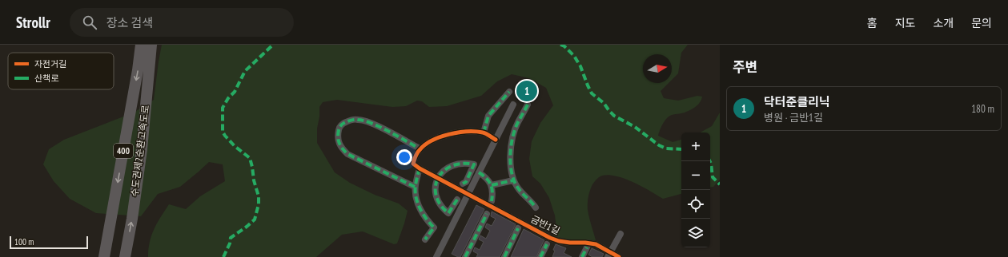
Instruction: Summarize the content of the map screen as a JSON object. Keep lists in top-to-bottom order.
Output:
{
  "streets": {
    "highway": ["400", "수도권제2순환고속도로"],
    "street": ["금반1길"]
  },
  "legend": ["자전거길", "산책로"],
  "scale_bar": "100 m",
  "north": "right",
  "page": {
    "header": "Strollr",
    "search": "장소 검색",
    "nav": [
      "홈",
      "지도",
      "소개",
      "문의"
    ],
    "heading": "주변",
    "pins": "1",
    "list": [
      {
        "mark": "1",
        "name": "닥터준클리닉",
        "note": "병원 · 금반1길",
        "value": "180 m"
      }
    ],
    "map_buttons": ["+", "−"],
    "scale": "100 m"
  }
}
